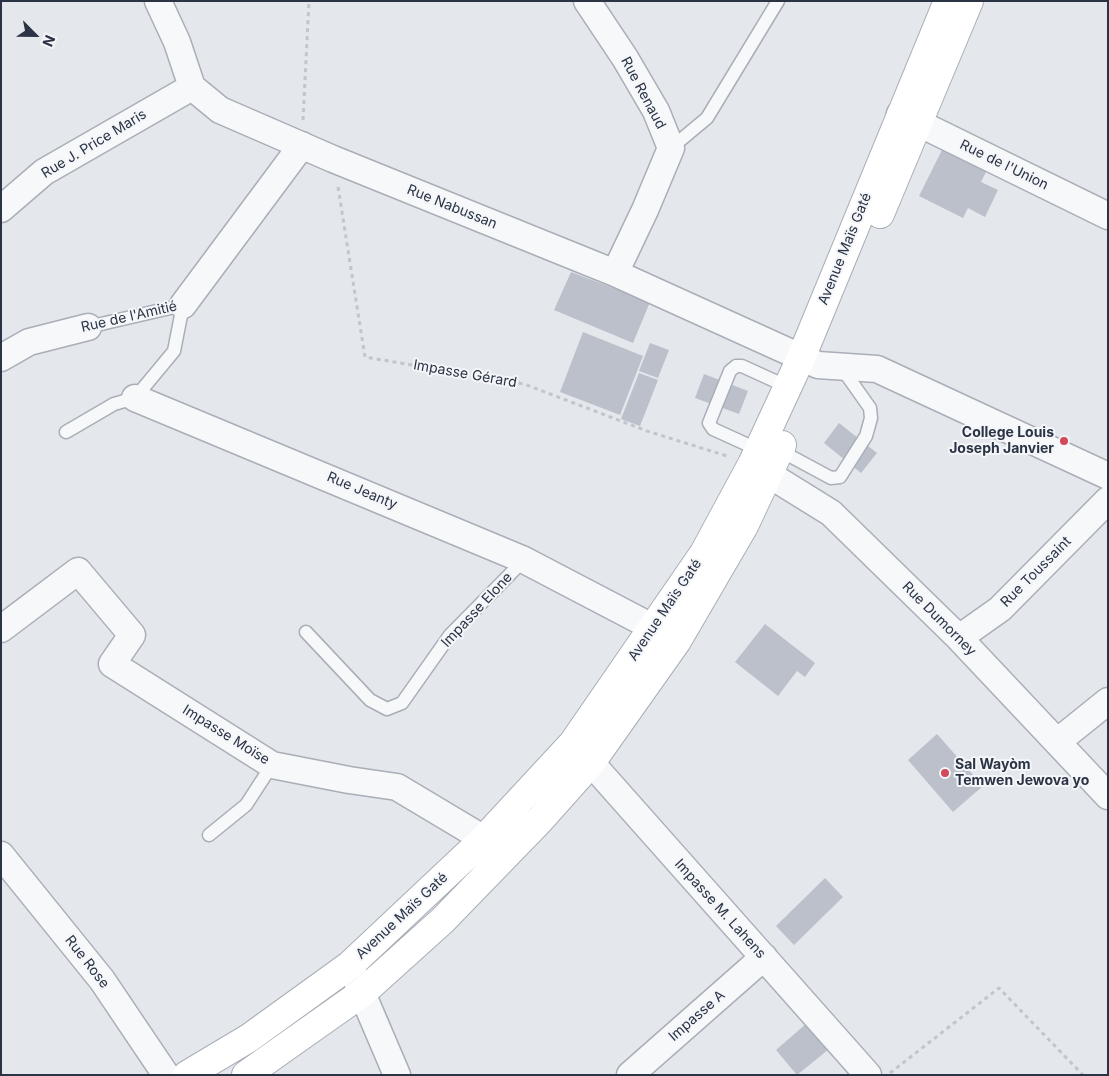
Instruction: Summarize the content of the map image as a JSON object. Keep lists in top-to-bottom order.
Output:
{
  "streets": {
    "main road": ["Avenue Maïs Gaté"],
    "street": [
      "Rue Renaud",
      "Rue J. Price Maris",
      "Rue de l'Union",
      "Rue Nabussan",
      "Rue de l'Amitié",
      "Rue Jeanty",
      "Rue Toussaint",
      "Rue Dumorney",
      "Impasse Moïse",
      "Impasse M. Lahens",
      "Rue Rose",
      "Impasse A"
    ],
    "lane": ["Impasse Elone"],
    "path": ["Impasse Gérard"]
  },
  "crossings": [
    ["Rue J. Price Maris", "Rue Nabussan"],
    ["Rue de l'Union", "Avenue Maïs Gaté"],
    ["Rue Nabussan", "Avenue Maïs Gaté"],
    ["Rue Nabussan", "Rue de l'Amitié"],
    ["Rue Nabussan", "Impasse Gérard"],
    ["Avenue Maïs Gaté", "Impasse Gérard"],
    ["Avenue Maïs Gaté", "Rue Jeanty"],
    ["Avenue Maïs Gaté", "Rue Dumorney"],
    ["Avenue Maïs Gaté", "Impasse Moïse"],
    ["Avenue Maïs Gaté", "Impasse M. Lahens"],
    ["Impasse Gérard", "Rue Dumorney"],
    ["Rue Jeanty", "Impasse Elone"],
    ["Rue Toussaint", "Rue Dumorney"],
    ["Impasse M. Lahens", "Impasse A"]
  ],
  "places": ["College Louis Joseph Janvier", "Sal Wayòm Temwen Jewova yo"],
  "north": "bottom right"
}
